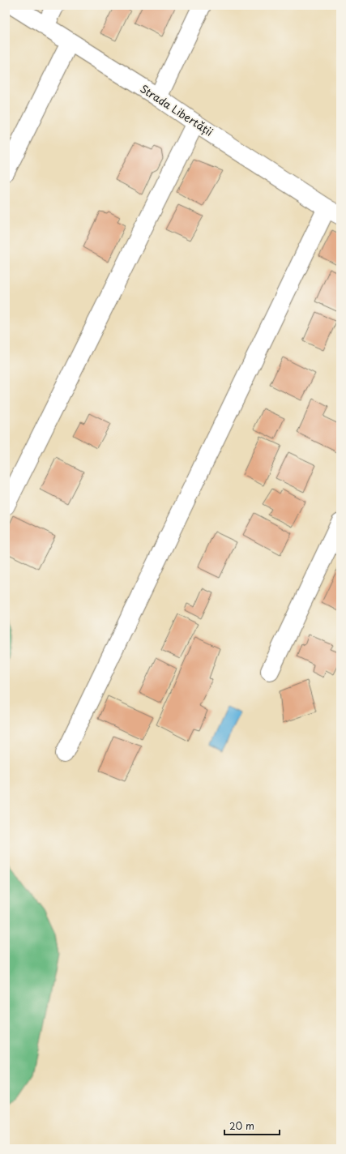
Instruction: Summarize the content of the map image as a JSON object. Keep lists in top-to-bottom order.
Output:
{
  "streets": {
    "street": ["Strada Libertății"]
  },
  "scale_bar": "20 m"
}
